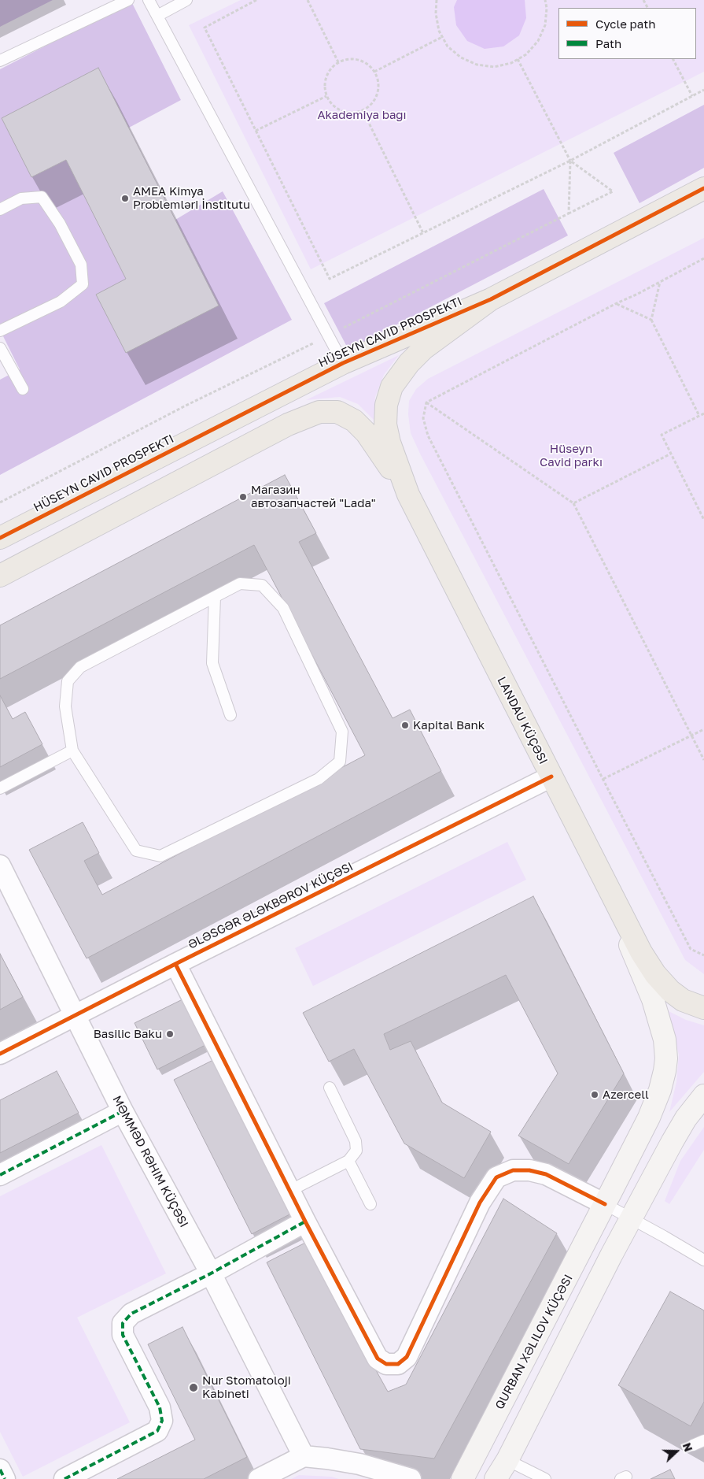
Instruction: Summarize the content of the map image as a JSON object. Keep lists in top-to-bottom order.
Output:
{
  "streets": {
    "main road": ["HÜSEYN CAVID PROSPEKTI", "LANDAU KÜÇƏSI", "QURBAN XƏLILOV KÜÇƏSI"],
    "street": ["ƏLƏSGƏR ƏLƏKBƏROV KÜÇƏSI", "MƏMMƏD RƏHIM KÜÇƏSI"]
  },
  "crossings": [
    ["LANDAU KÜÇƏSI", "ƏLƏSGƏR ƏLƏKBƏROV KÜÇƏSI"],
    ["LANDAU KÜÇƏSI", "QURBAN XƏLILOV KÜÇƏSI"],
    ["ƏLƏSGƏR ƏLƏKBƏROV KÜÇƏSI", "MƏMMƏD RƏHIM KÜÇƏSI"]
  ],
  "parks": ["Akademiya bağı", "Hüseyn Cavid parkı"],
  "places": [
    "AMEA Kimya Problemləri İnstitutu",
    "Магазин автозапчастей \"Lada\"",
    "Kapital Bank",
    "Basilic Baku",
    "Azercell",
    "Nur Stomatoloji Kabineti"
  ],
  "legend": ["Cycle path", "Path"],
  "north": "right"
}
